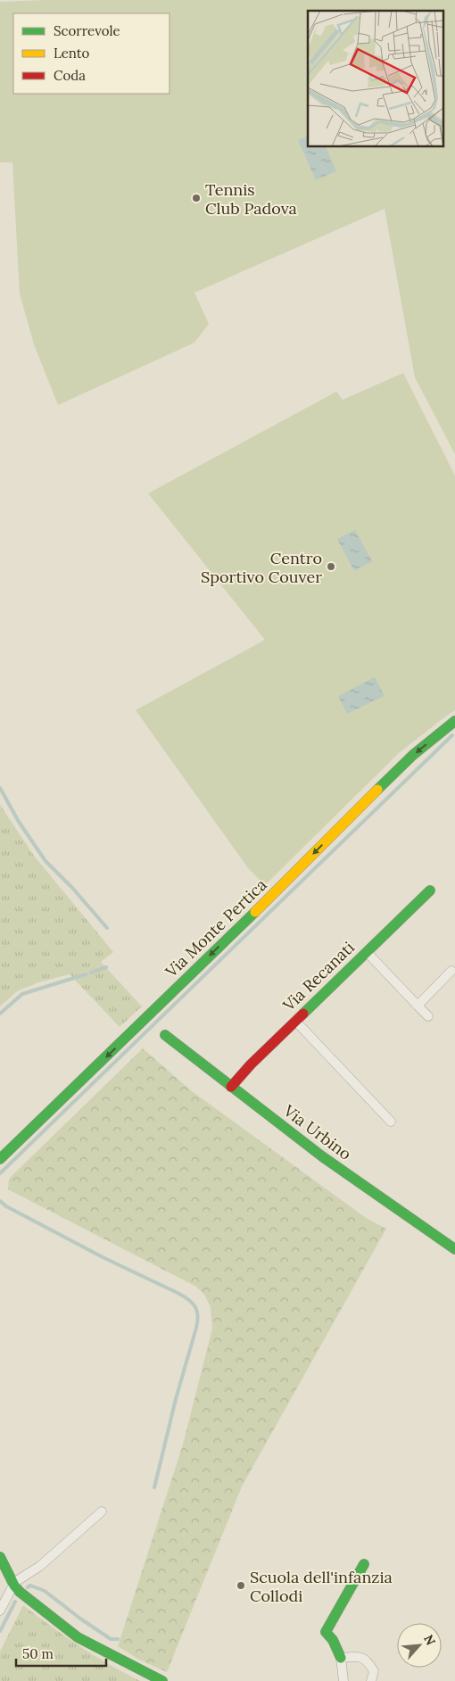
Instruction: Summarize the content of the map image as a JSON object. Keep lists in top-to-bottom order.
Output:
{
  "streets": {
    "street": ["Via Monte Pertica", "Via Recanati", "Via Urbino"]
  },
  "crossings": [
    ["Via Recanati", "Via Urbino"]
  ],
  "one_way": ["Via Monte Pertica"],
  "places": ["Tennis Club Padova", "Centro Sportivo Couver", "Scuola dell'infanzia Collodi"],
  "legend": ["Scorrevole", "Lento", "Coda"],
  "scale_bar": "50 m",
  "north": "top right"
}
